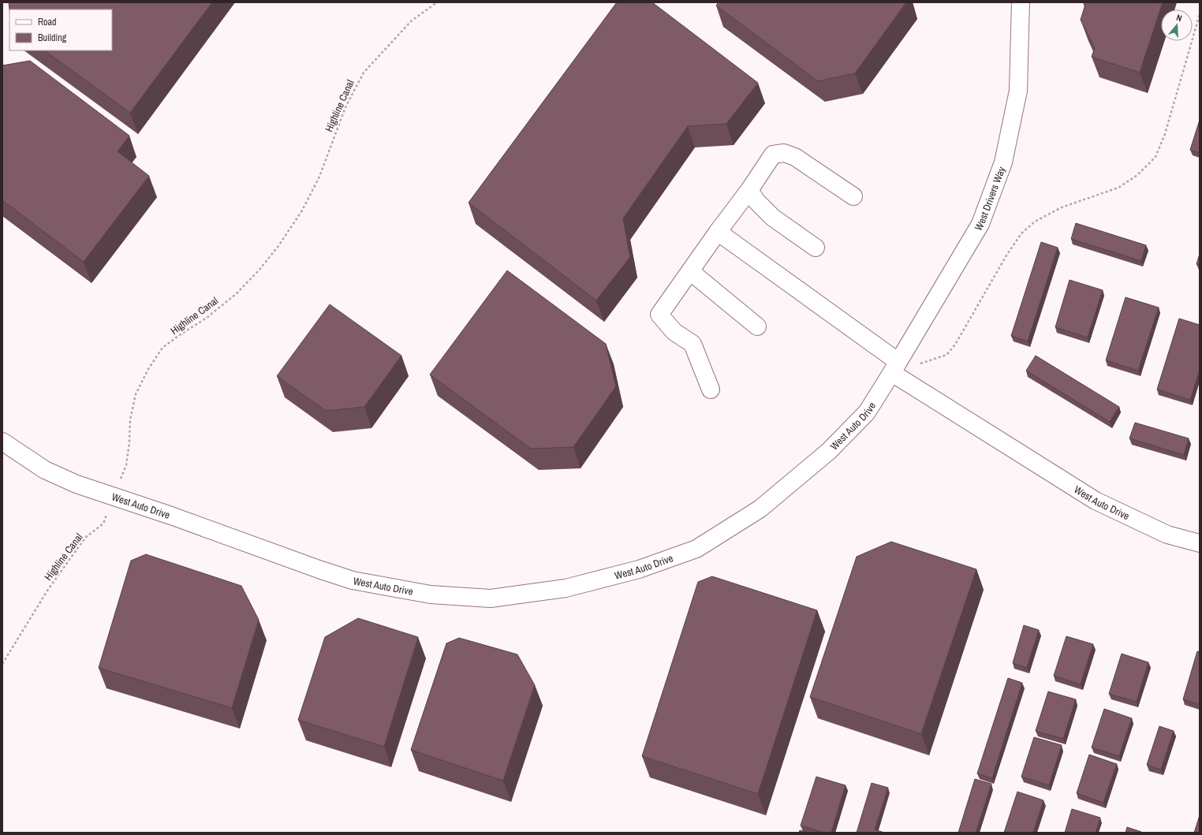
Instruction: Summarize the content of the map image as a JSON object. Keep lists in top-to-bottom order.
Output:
{
  "streets": {
    "street": ["West Drivers Way", "West Auto Drive"],
    "path": ["Highline Canal"]
  },
  "crossings": [
    ["Highline Canal", "West Auto Drive"],
    ["West Drivers Way", "West Auto Drive"]
  ],
  "legend": ["Road", "Building"],
  "north": "top"
}
